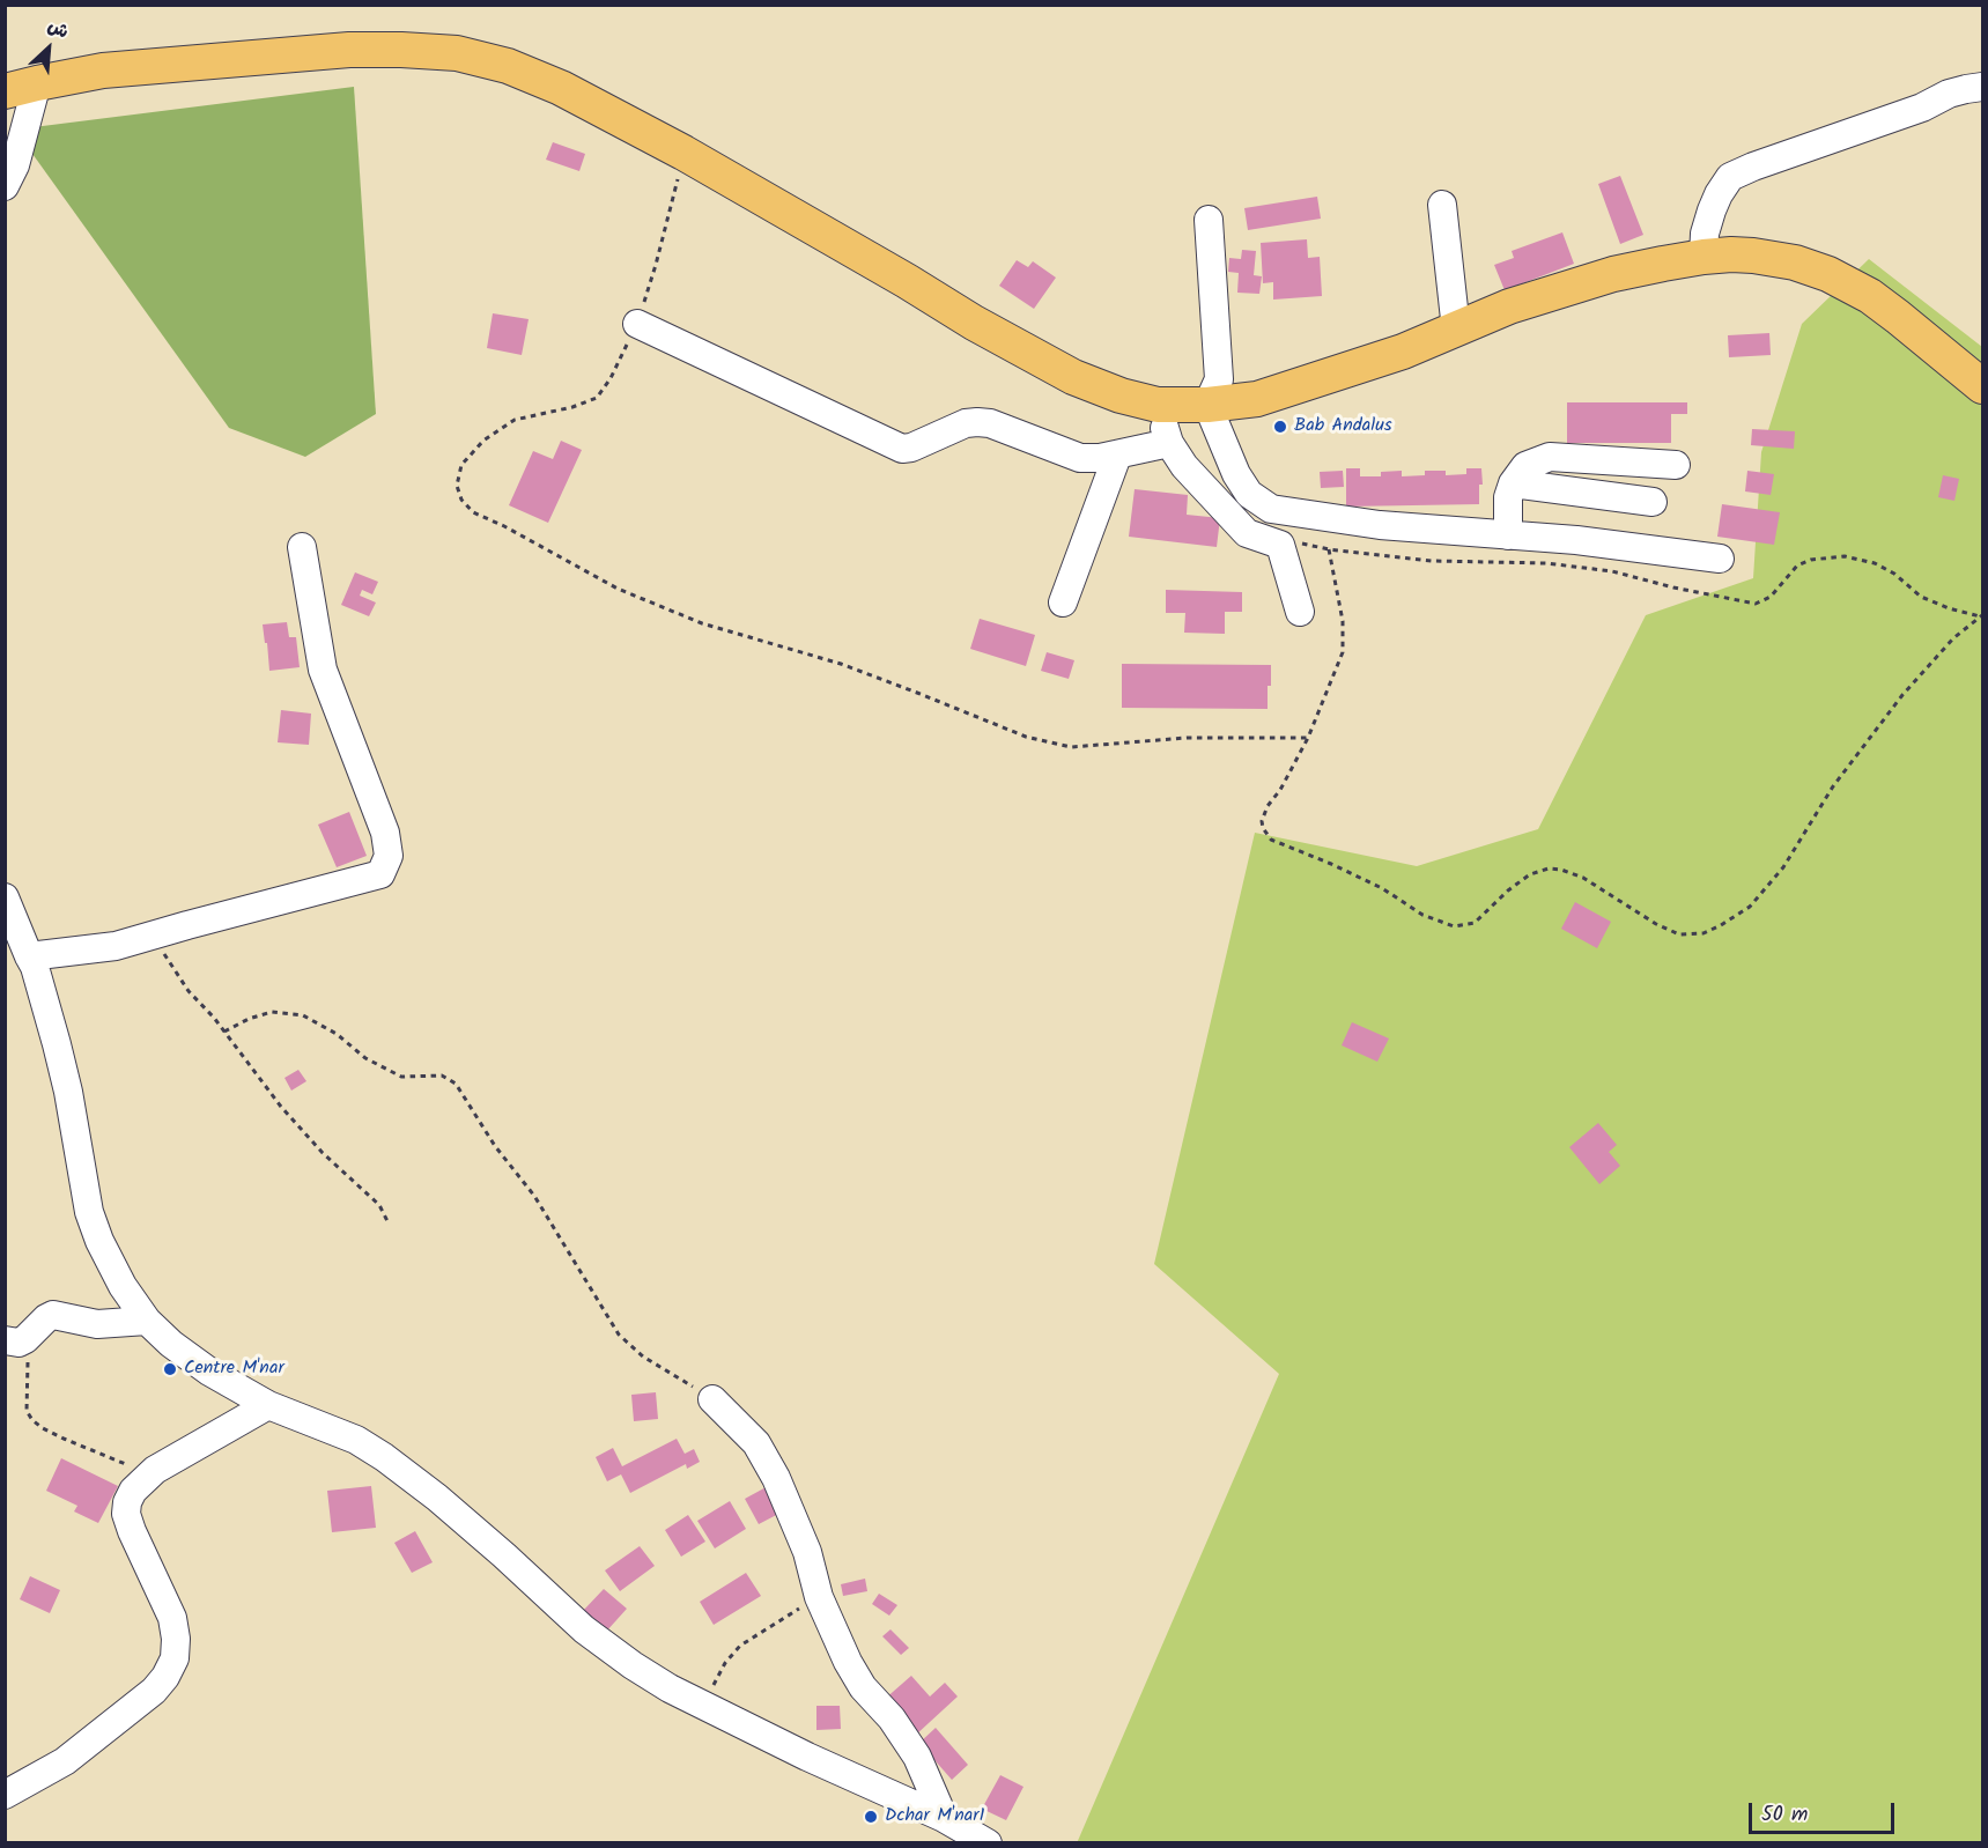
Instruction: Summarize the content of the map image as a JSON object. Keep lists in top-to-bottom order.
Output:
{
  "places": ["Bab Andalus", "Centre M'nar", "Dchar M'nar1"],
  "scale_bar": "50 m",
  "north": "top right"
}
